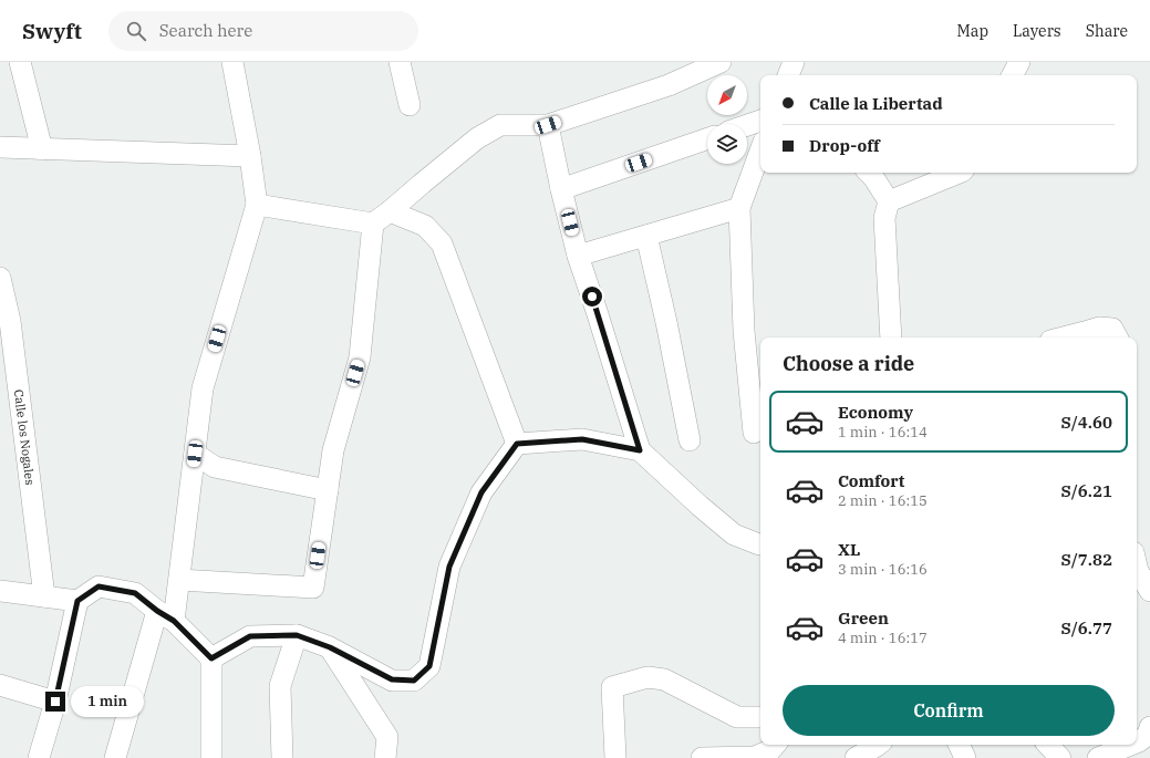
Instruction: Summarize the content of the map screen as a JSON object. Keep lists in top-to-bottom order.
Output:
{
  "streets": {
    "street": ["Calle los Nogales"]
  },
  "north": "bottom left",
  "page": {
    "header": "Swyft",
    "search": "Search here",
    "nav": ["Map", "Layers", "Share"],
    "banner": ["Calle la Libertad", "Drop-off"],
    "heading": "Choose a ride",
    "list": [
      {
        "name": "Economy",
        "note": "1 min · 16:14",
        "value": "S/4.60"
      },
      {
        "name": "Comfort",
        "note": "2 min · 16:15",
        "value": "S/6.21"
      },
      {
        "name": "XL",
        "note": "3 min · 16:16",
        "value": "S/7.82"
      },
      {
        "name": "Green",
        "note": "4 min · 16:17",
        "value": "S/6.77"
      }
    ],
    "buttons": "Confirm",
    "bubble": "1 min"
  }
}
